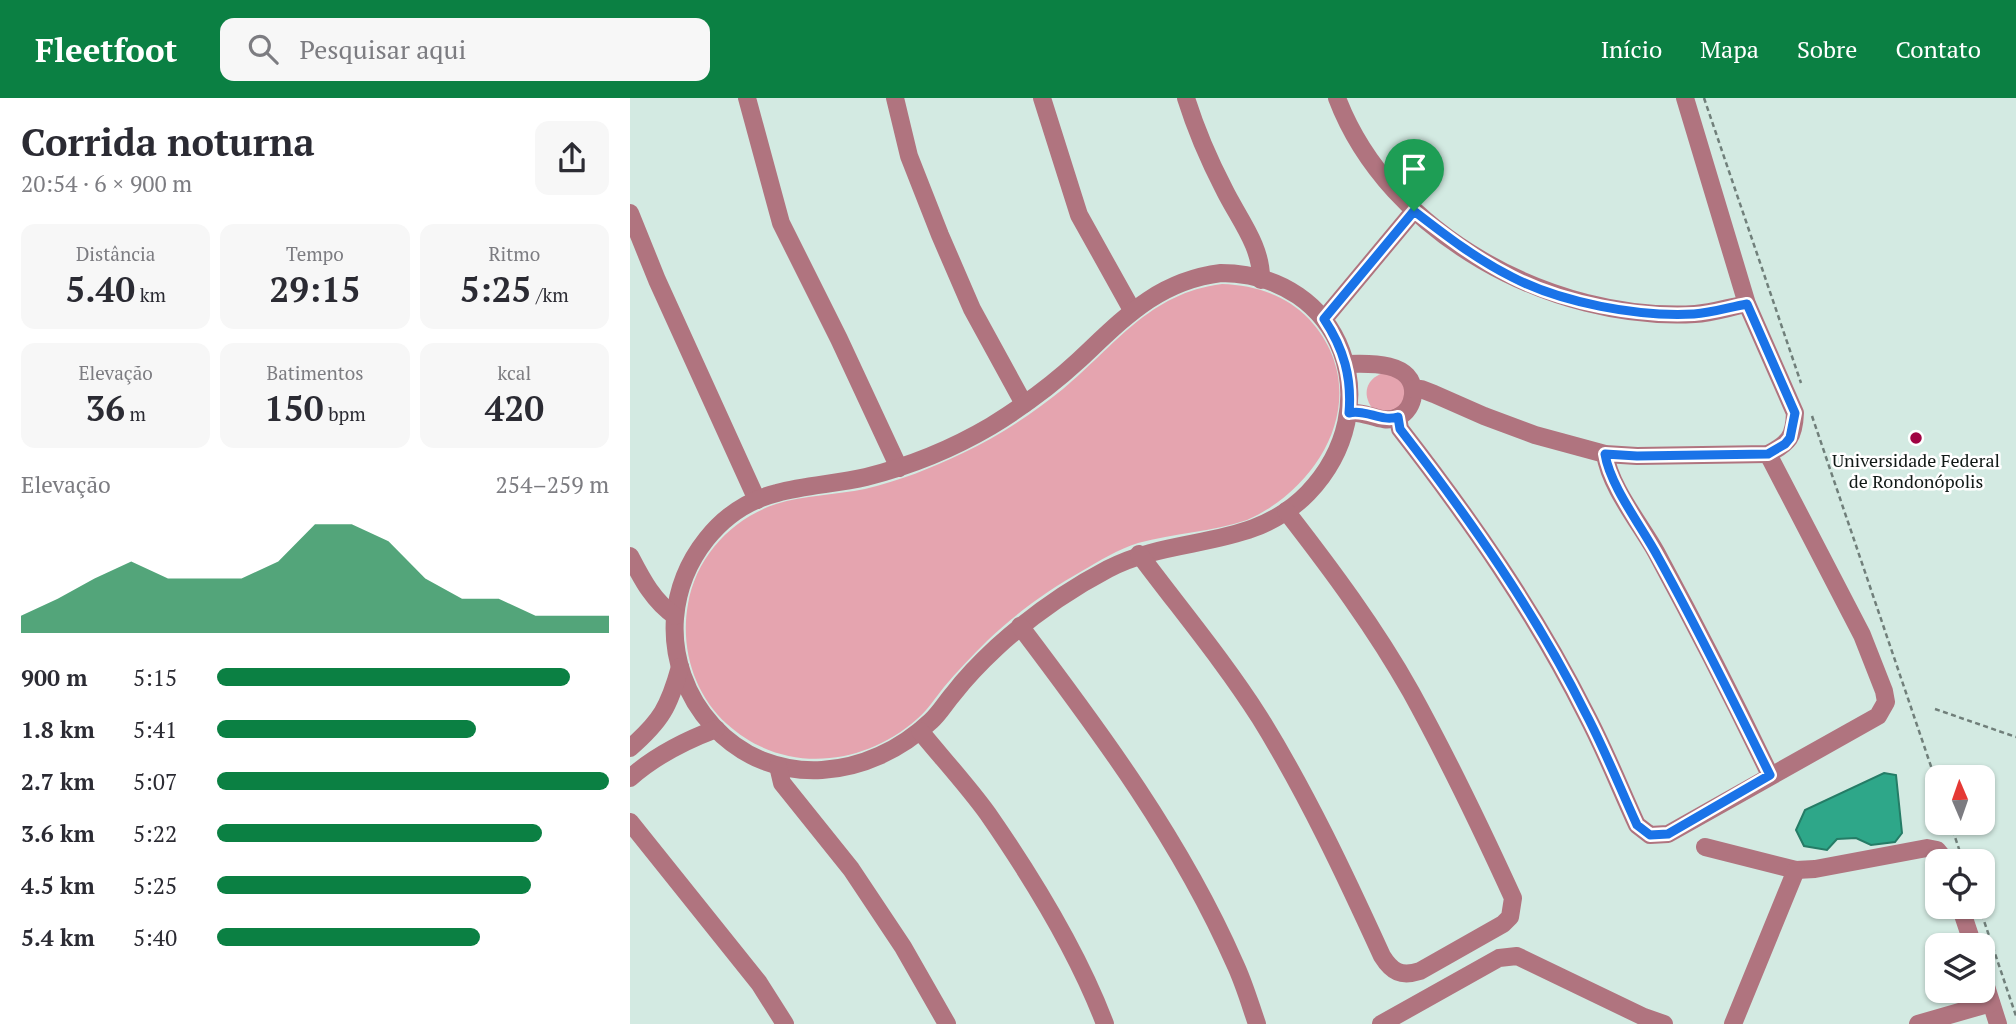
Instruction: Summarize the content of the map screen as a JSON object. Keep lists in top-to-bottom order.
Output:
{
  "places": ["Universidade Federal de Rondonópolis"],
  "north": "top",
  "page": {
    "header": "Fleetfoot",
    "search": "Pesquisar aqui",
    "nav": [
      "Início",
      "Mapa",
      "Sobre",
      "Contato"
    ],
    "heading": ["Corrida noturna", "20:54 · 6 × 900 m"],
    "stats": [
      ["Distância", "5.40 km"],
      ["Tempo", "29:15"],
      ["Ritmo", "5:25 /km"],
      ["Elevação", "36 m"],
      ["Batimentos", "150 bpm"],
      ["kcal", "420"]
    ],
    "chart": ["Elevação", "254–259 m"],
    "list": [
      {
        "name": "900 m",
        "note": "5:15"
      },
      {
        "name": "1.8 km",
        "note": "5:41"
      },
      {
        "name": "2.7 km",
        "note": "5:07"
      },
      {
        "name": "3.6 km",
        "note": "5:22"
      },
      {
        "name": "4.5 km",
        "note": "5:25"
      },
      {
        "name": "5.4 km",
        "note": "5:40"
      }
    ]
  }
}
